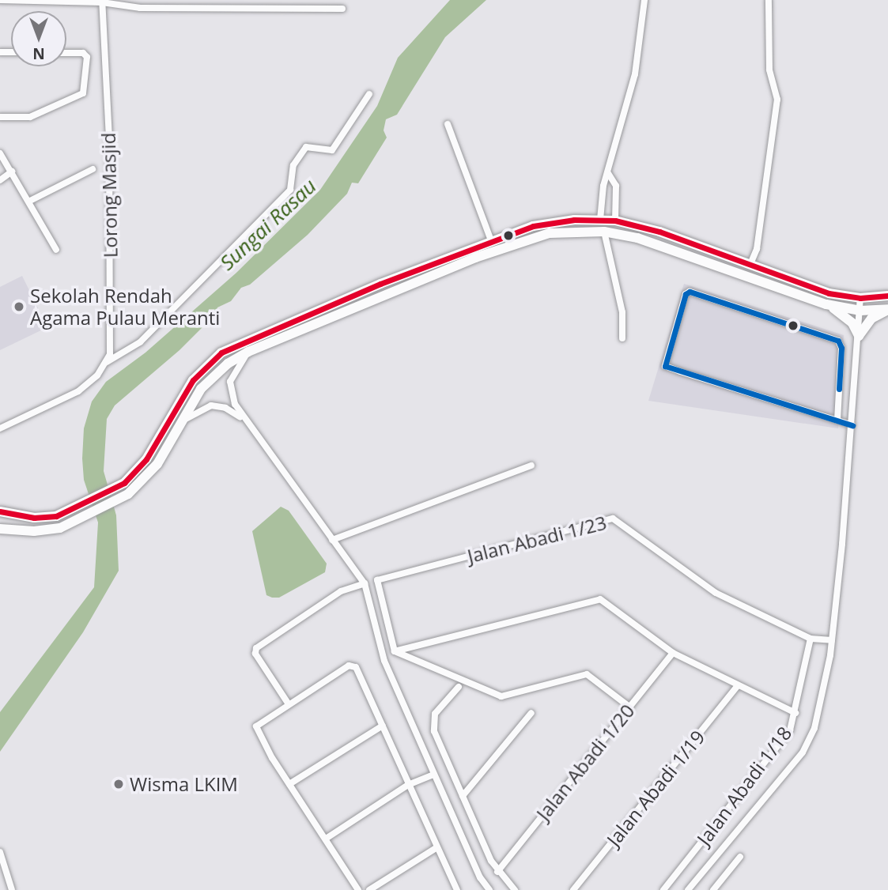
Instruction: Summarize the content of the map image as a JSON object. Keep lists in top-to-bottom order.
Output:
{
  "streets": {
    "street": [
      "Lorong Masjid",
      "Jalan Abadi 1/23",
      "Jalan Abadi 1/20",
      "Jalan Abadi 1/18",
      "Jalan Abadi 1/19"
    ]
  },
  "crossings": [
    ["Jalan Abadi 1/23", "Jalan Abadi 1/18"]
  ],
  "water": ["Sungai Rasau"],
  "places": ["Sekolah Rendah Agama Pulau Meranti", "Wisma LKIM"],
  "north": "bottom"
}
